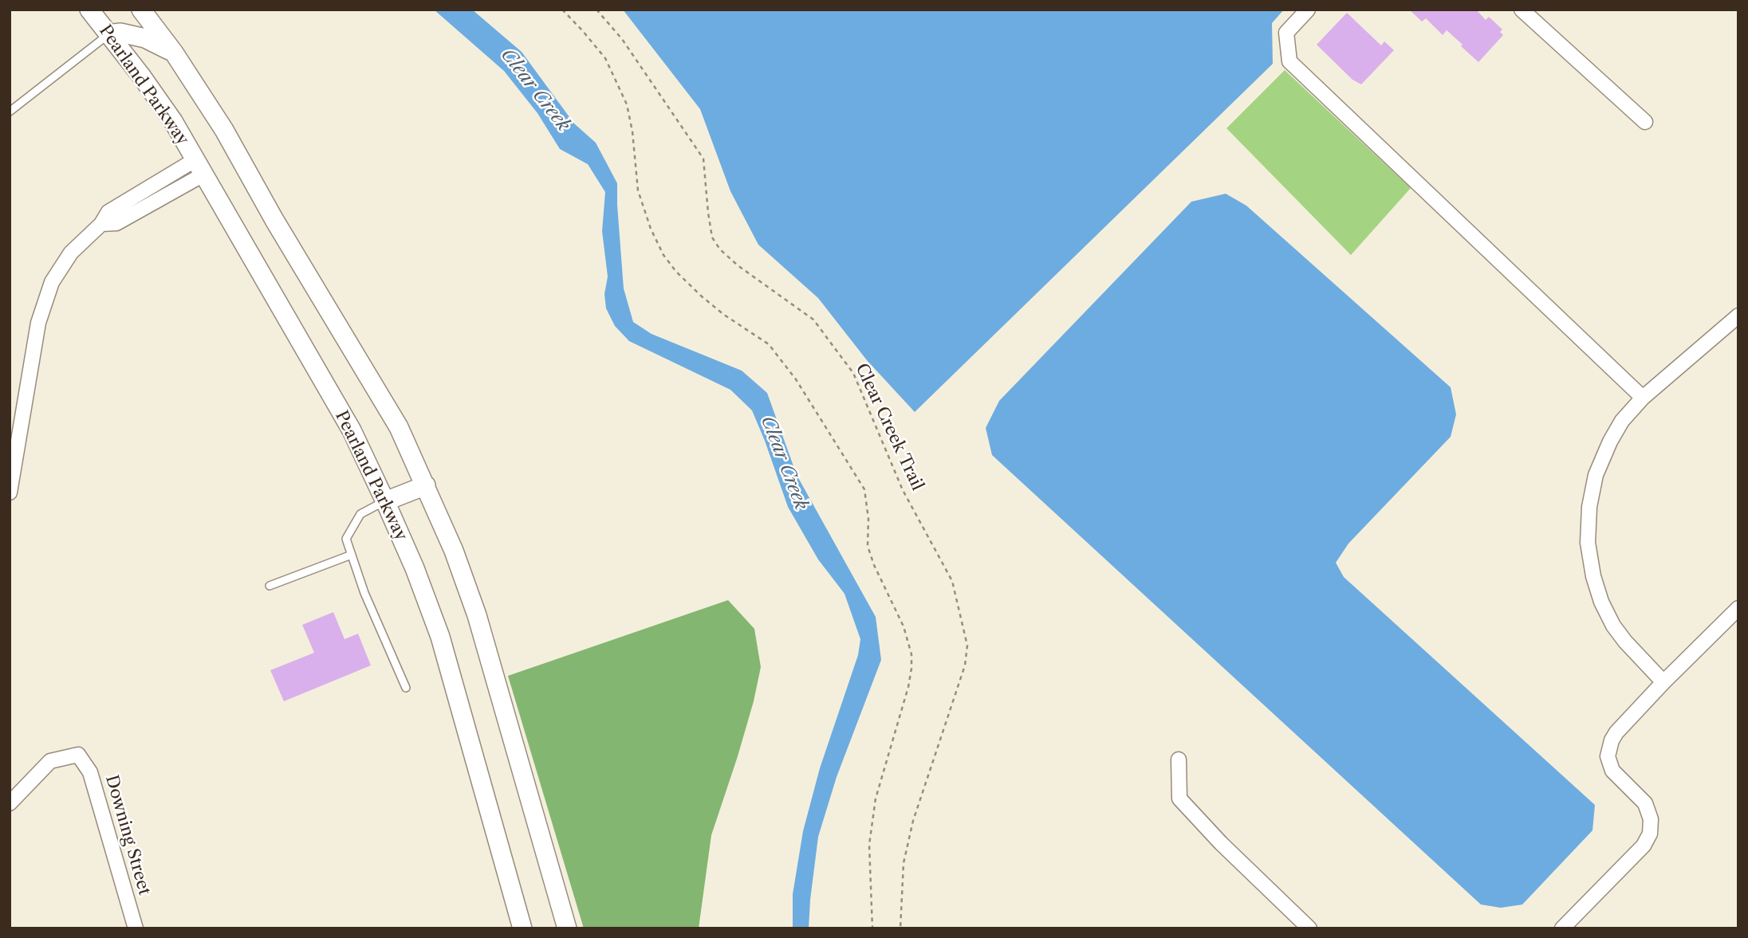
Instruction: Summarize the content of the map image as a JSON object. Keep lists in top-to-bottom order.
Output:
{
  "streets": {
    "main road": ["Pearland Parkway"],
    "street": ["Downing Street"],
    "path": ["Clear Creek Trail"]
  },
  "water": ["Clear Creek"]
}
